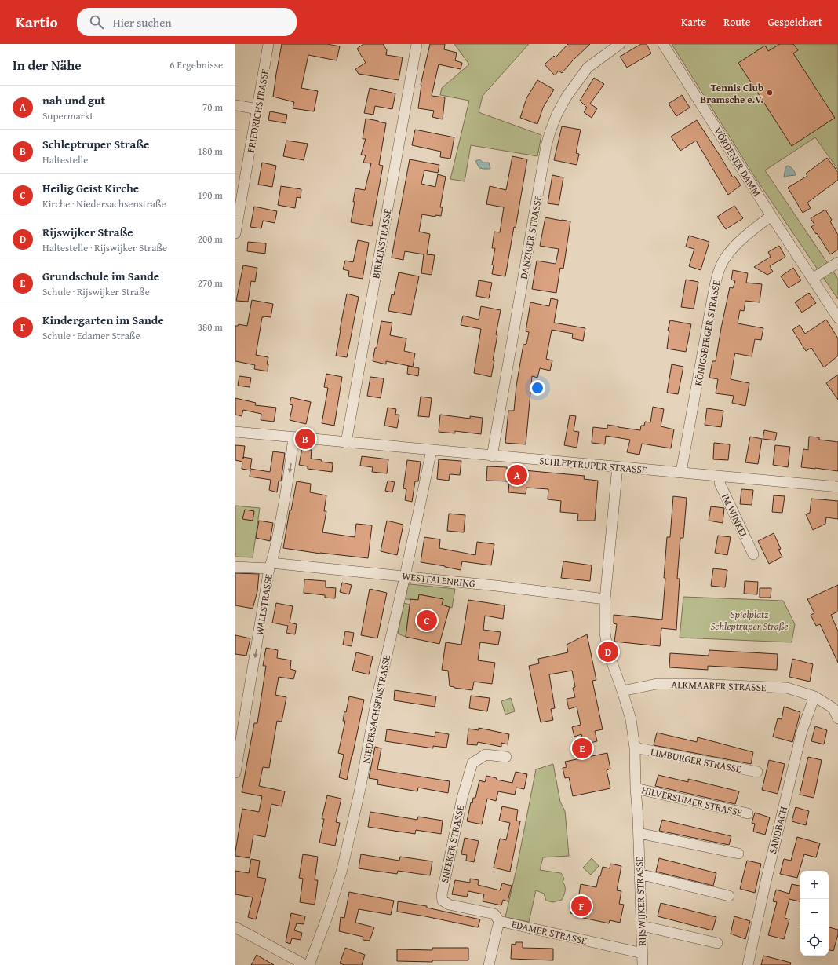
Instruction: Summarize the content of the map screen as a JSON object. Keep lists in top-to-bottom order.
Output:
{
  "streets": {
    "street": [
      "FRIEDRICHSTRASSE",
      "VÖRDENER DAMM",
      "DANZIGER STRASSE",
      "BIRKENSTRASSE",
      "KÖNIGSBERGER STRASSE",
      "SCHLEPTRUPER STRASSE",
      "IM WINKEL",
      "WESTFALENRING",
      "WALLSTRASSE",
      "ALKMAARER STRASSE",
      "NIEDERSACHSENSTRASSE",
      "LIMBURGER STRASSE",
      "HILVERSUMER STRASSE",
      "SANDBACH",
      "SNEEKER STRASSE",
      "RIJSWIJKER STRASSE",
      "EDAMER STRASSE"
    ]
  },
  "crossings": [
    ["VÖRDENER DAMM", "KÖNIGSBERGER STRASSE"],
    ["DANZIGER STRASSE", "SCHLEPTRUPER STRASSE"],
    ["BIRKENSTRASSE", "SCHLEPTRUPER STRASSE"],
    ["KÖNIGSBERGER STRASSE", "SCHLEPTRUPER STRASSE"],
    ["SCHLEPTRUPER STRASSE", "IM WINKEL"],
    ["SCHLEPTRUPER STRASSE", "WALLSTRASSE"],
    ["SCHLEPTRUPER STRASSE", "NIEDERSACHSENSTRASSE"],
    ["SCHLEPTRUPER STRASSE", "RIJSWIJKER STRASSE"],
    ["WESTFALENRING", "WALLSTRASSE"],
    ["WESTFALENRING", "NIEDERSACHSENSTRASSE"],
    ["WESTFALENRING", "RIJSWIJKER STRASSE"],
    ["ALKMAARER STRASSE", "SANDBACH"],
    ["ALKMAARER STRASSE", "RIJSWIJKER STRASSE"],
    ["LIMBURGER STRASSE", "RIJSWIJKER STRASSE"],
    ["HILVERSUMER STRASSE", "RIJSWIJKER STRASSE"],
    ["SNEEKER STRASSE", "EDAMER STRASSE"],
    ["RIJSWIJKER STRASSE", "EDAMER STRASSE"]
  ],
  "one_way": ["WALLSTRASSE"],
  "parks": ["Spielplatz Schleptruper Straße"],
  "places": ["Tennis Club Bramsche e.V."],
  "page": {
    "header": "Kartio",
    "search": "Hier suchen",
    "nav": ["Karte", "Route", "Gespeichert"],
    "heading": ["In der Nähe", "6 Ergebnisse"],
    "list": [
      {
        "mark": "A",
        "name": "nah und gut",
        "note": "Supermarkt",
        "value": "70 m"
      },
      {
        "mark": "B",
        "name": "Schleptruper Straße",
        "note": "Haltestelle",
        "value": "180 m"
      },
      {
        "mark": "C",
        "name": "Heilig Geist Kirche",
        "note": "Kirche · Niedersachsenstraße",
        "value": "190 m"
      },
      {
        "mark": "D",
        "name": "Rijswijker Straße",
        "note": "Haltestelle · Rijswijker Straße",
        "value": "200 m"
      },
      {
        "mark": "E",
        "name": "Grundschule im Sande",
        "note": "Schule · Rijswijker Straße",
        "value": "270 m"
      },
      {
        "mark": "F",
        "name": "Kindergarten im Sande",
        "note": "Schule · Edamer Straße",
        "value": "380 m"
      }
    ],
    "pins": [
      "B",
      "A",
      "C",
      "D",
      "E",
      "F"
    ],
    "map_buttons": ["+", "−"]
  }
}
